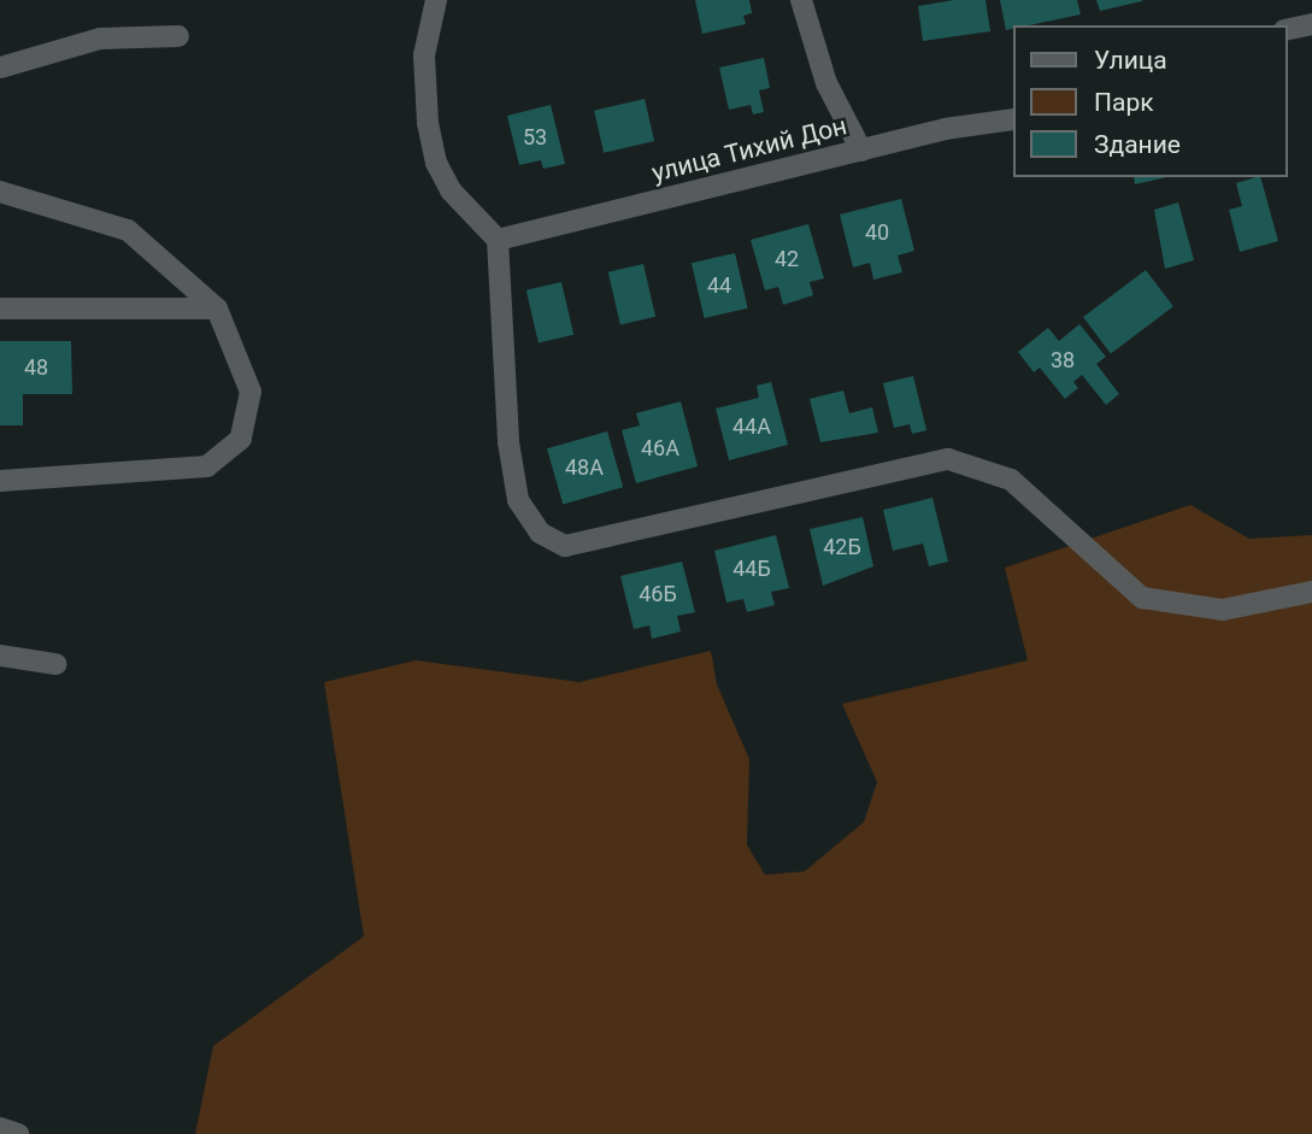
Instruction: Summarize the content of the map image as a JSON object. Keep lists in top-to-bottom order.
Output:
{
  "streets": {
    "street": ["улица Тихий Дон"]
  },
  "house_numbers": [
    "53",
    "40",
    "42",
    "44",
    "38",
    "48",
    "44А",
    "46А",
    "48А",
    "42Б",
    "44Б",
    "46Б"
  ],
  "legend": ["Улица", "Парк", "Здание"]
}
